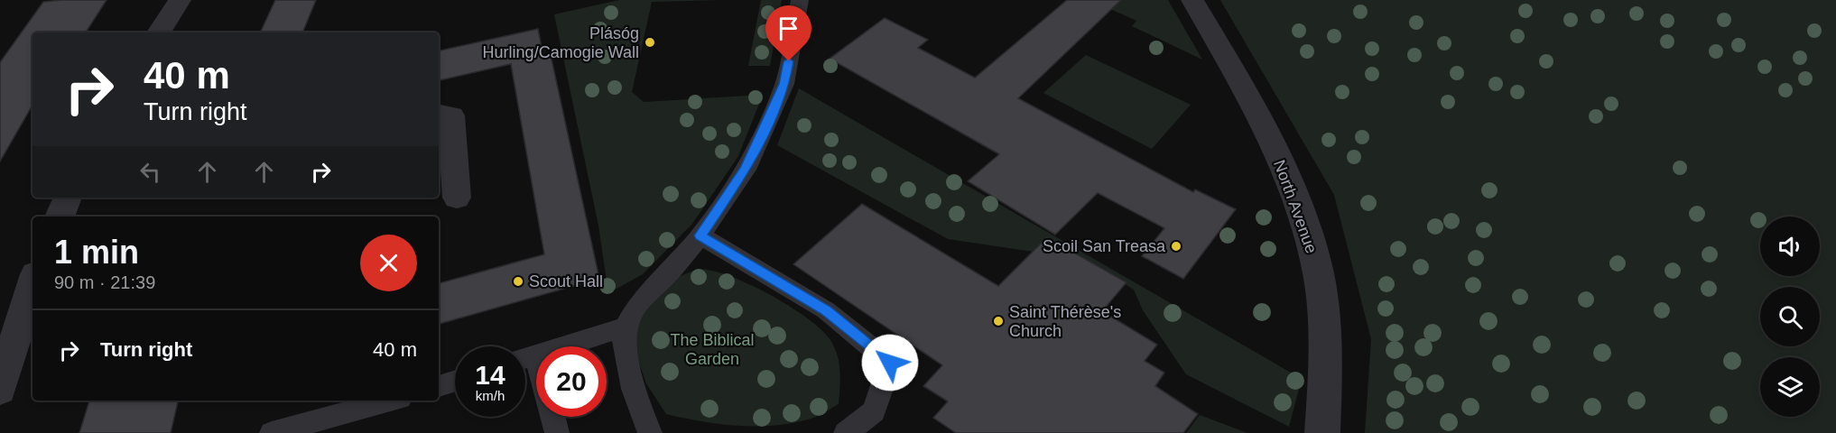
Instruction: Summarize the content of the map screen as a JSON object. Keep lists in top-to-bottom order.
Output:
{
  "streets": {
    "street": ["North Avenue"]
  },
  "parks": ["The Biblical Garden"],
  "places": [
    "Plásóg Hurling/Camogie Wall",
    "Scoil San Treasa",
    "Scout Hall",
    "Saint Thérèse's Church"
  ],
  "page": {
    "turn": ["40 m", "Turn right"],
    "heading": ["1 min", "90 m · 21:39"],
    "list": [
      {
        "name": "Turn right",
        "value": "40 m"
      }
    ],
    "speed": "14 km/h",
    "limit": "20"
  }
}
